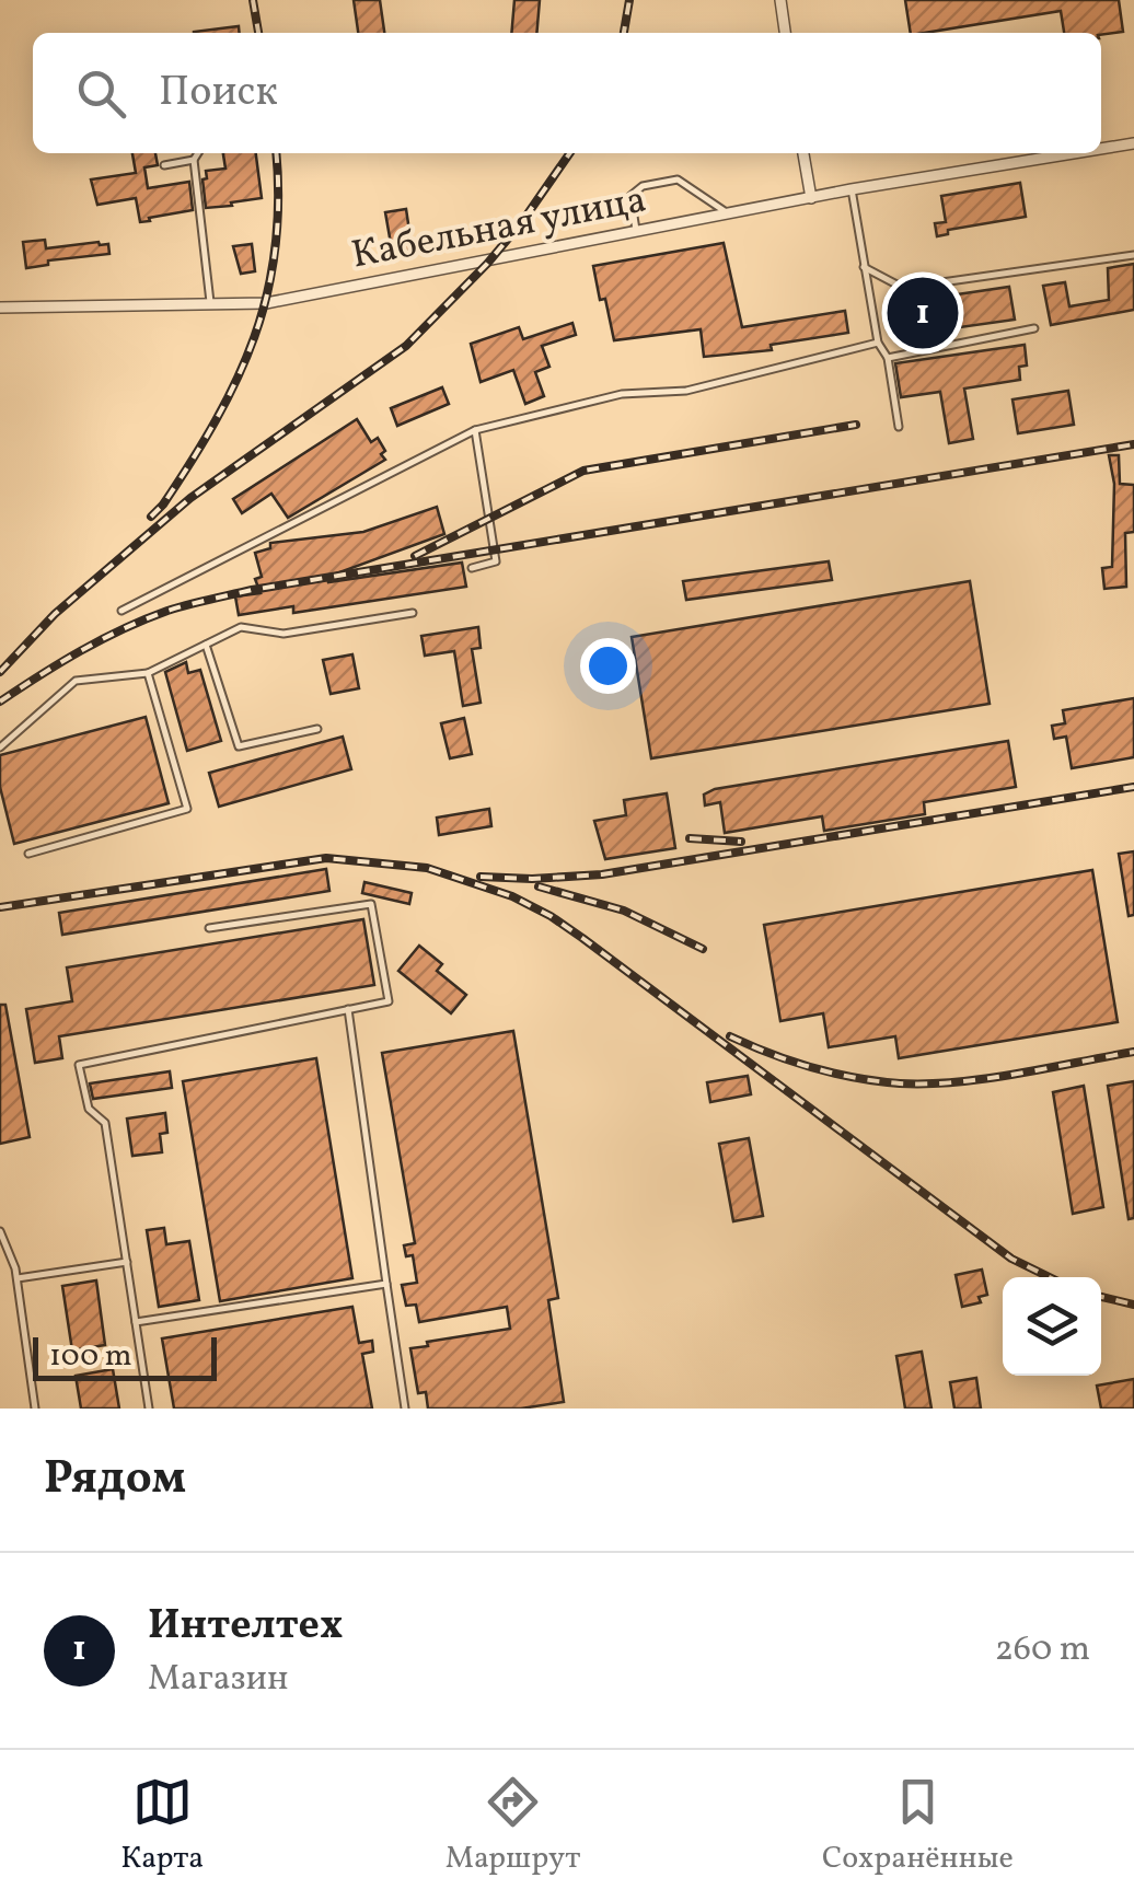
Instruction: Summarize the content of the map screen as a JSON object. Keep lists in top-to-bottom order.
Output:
{
  "streets": {
    "street": ["Кабельная улица"]
  },
  "scale_bar": "100 m",
  "page": {
    "search": "Поиск",
    "pins": "1",
    "scale": "100 m",
    "heading": "Рядом",
    "list": [
      {
        "mark": "1",
        "name": "Интелтех",
        "note": "Магазин",
        "value": "260 m"
      }
    ],
    "nav": ["Карта", "Маршрут", "Сохранённые"]
  }
}
